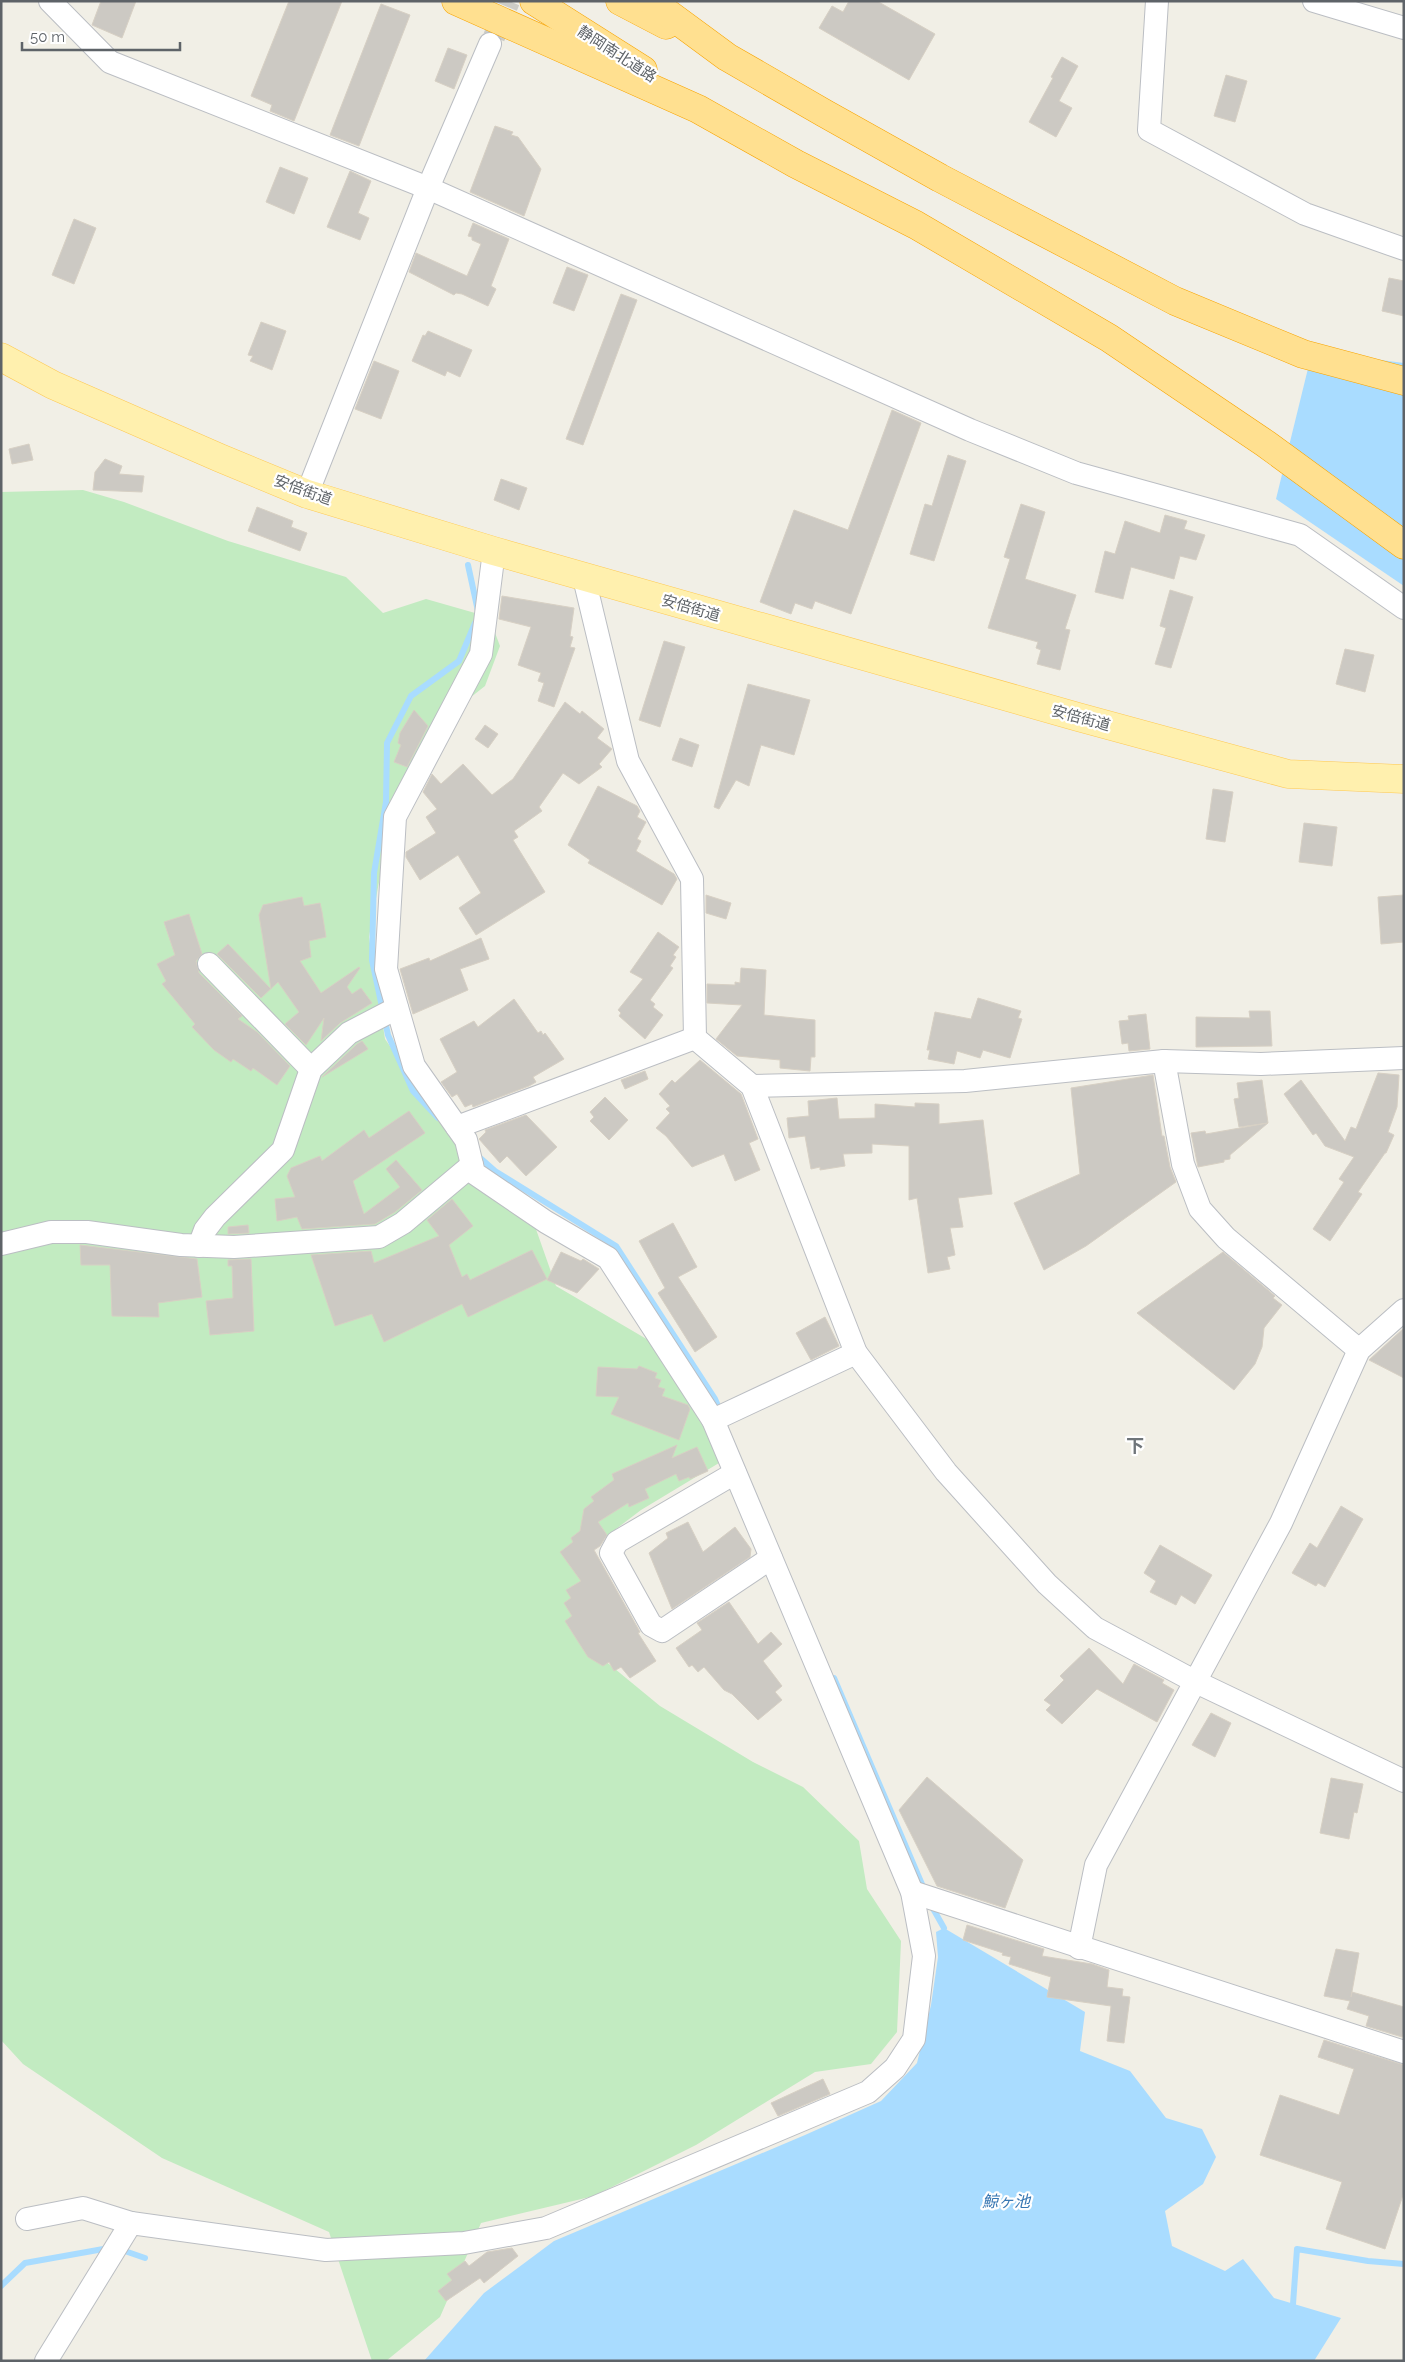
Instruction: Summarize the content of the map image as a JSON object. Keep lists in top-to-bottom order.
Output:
{
  "streets": {
    "highway": ["静岡南北道路"],
    "main road": ["安倍街道"]
  },
  "districts": ["下"],
  "water": ["鯨ヶ池"],
  "scale_bar": "50 m"
}
